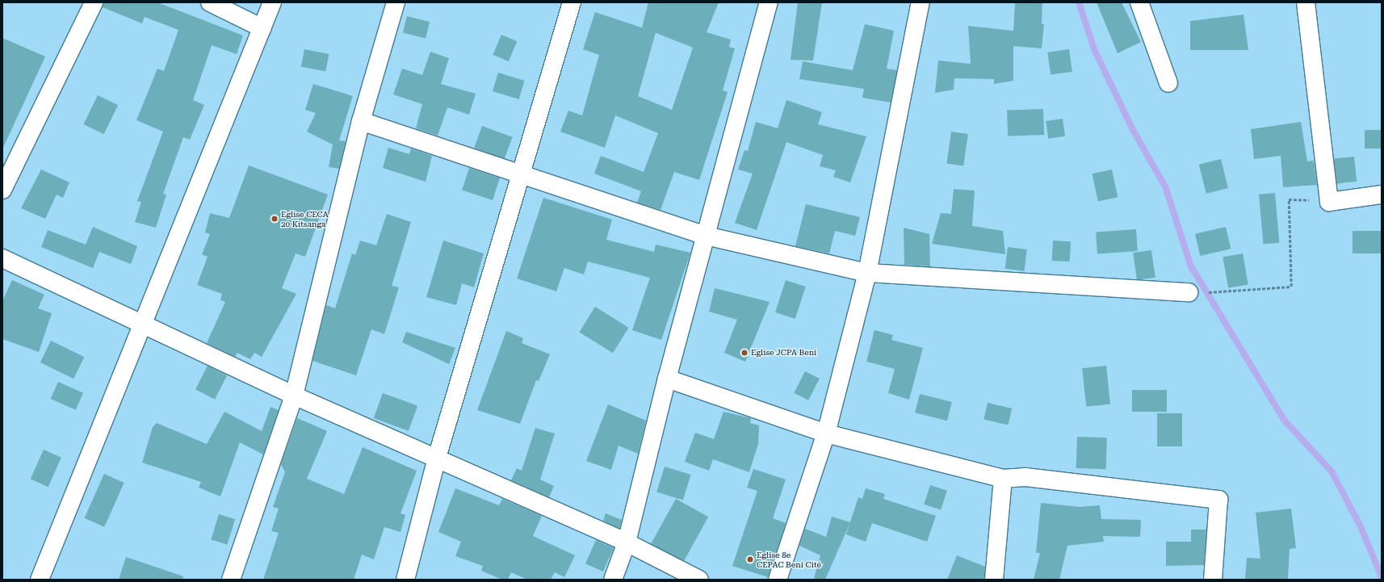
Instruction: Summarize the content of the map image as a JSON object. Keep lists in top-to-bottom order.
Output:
{
  "places": ["Eglise CECA 20 Kitsanga", "Eglise JCPA Beni", "Eglise 8e CEPAC Beni Cité"]
}
